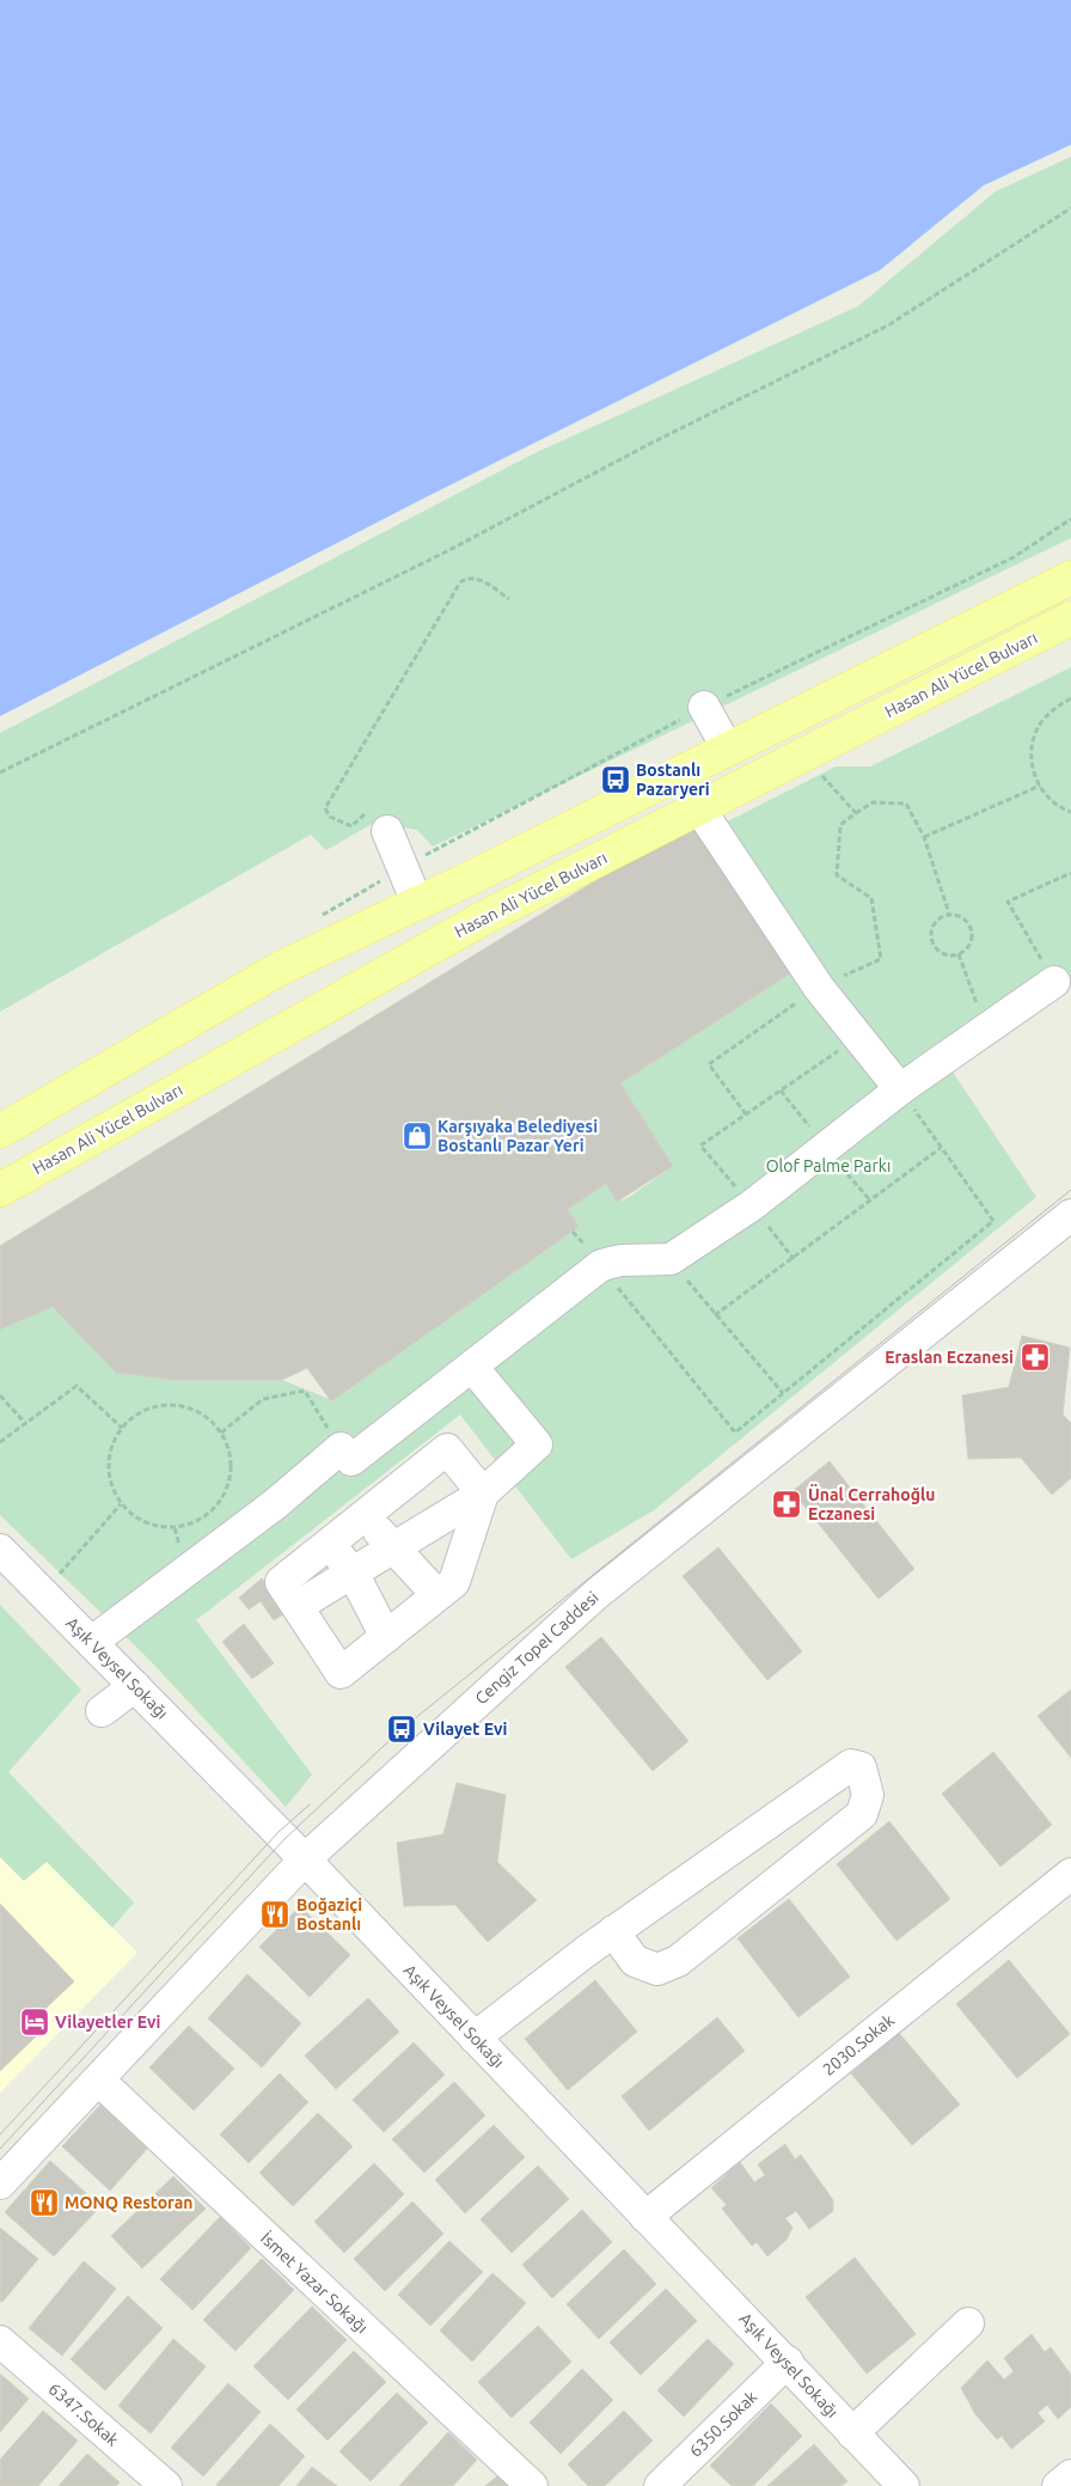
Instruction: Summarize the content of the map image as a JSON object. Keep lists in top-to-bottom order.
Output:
{
  "streets": {
    "main road": ["Hasan Ali Yücel Bulvarı"],
    "street": [
      "Cengiz Topel Caddesi",
      "Aşık Veysel Sokağı",
      "2030.Sokak",
      "İsmet Yazar Sokağı",
      "6347.Sokak",
      "6350.Sokak"
    ]
  },
  "crossings": [
    ["Cengiz Topel Caddesi", "Aşık Veysel Sokağı"],
    ["Cengiz Topel Caddesi", "İsmet Yazar Sokağı"],
    ["Aşık Veysel Sokağı", "2030.Sokak"],
    ["Aşık Veysel Sokağı", "6350.Sokak"]
  ],
  "parks": ["Olof Palme Parkı"],
  "places": {
    "bus stop": ["Bostanlı Pazaryeri", "Vilayet Evi"],
    "shop": ["Karşıyaka Belediyesi Bostanlı Pazar Yeri"],
    "pharmacy": ["Eraslan Eczanesi", "Ünal Cerrahoğlu Eczanesi"],
    "restaurant": ["Boğaziçi Bostanlı", "MONQ Restoran"],
    "hotel": ["Vilayetler Evi"]
  }
}
